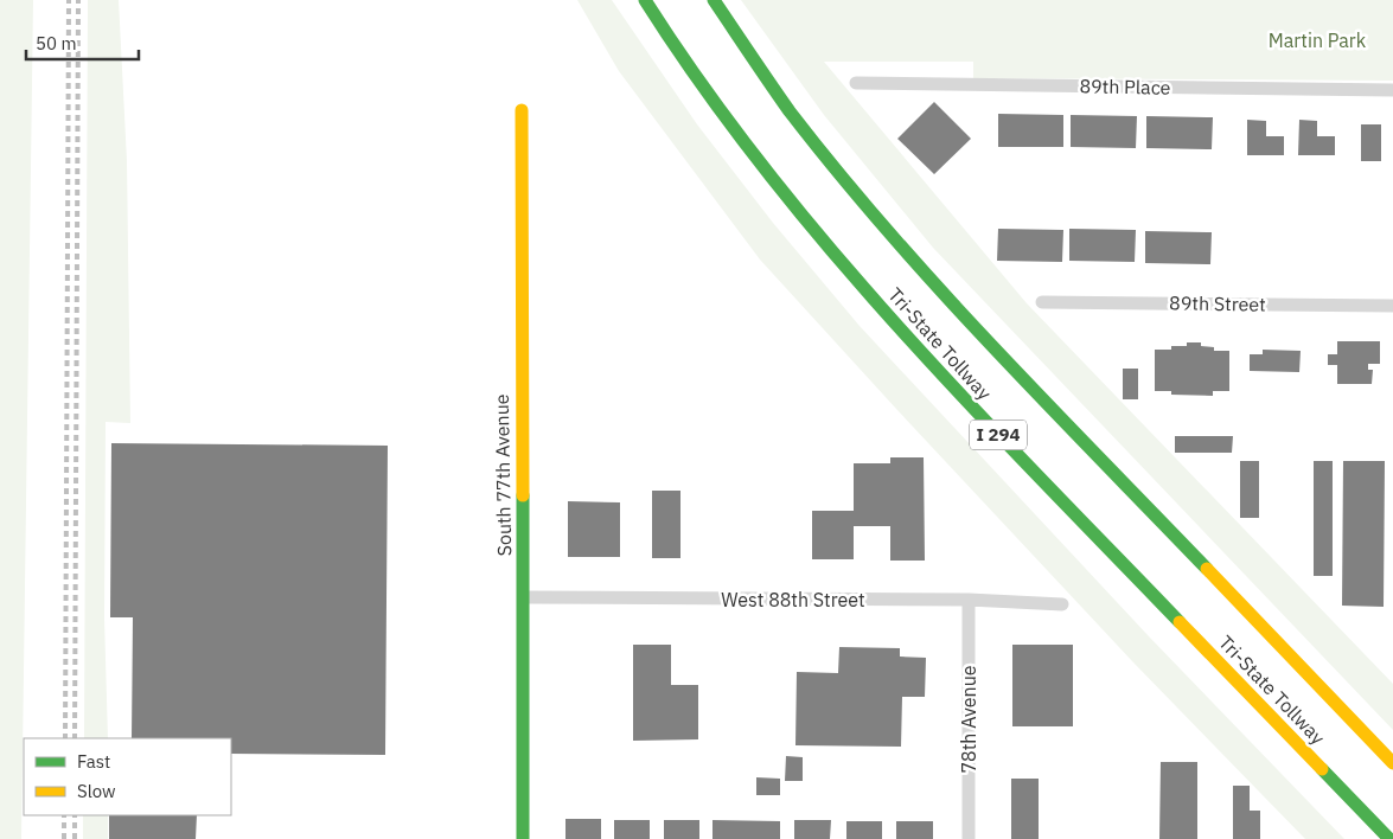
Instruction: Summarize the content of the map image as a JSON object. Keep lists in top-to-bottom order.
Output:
{
  "streets": {
    "main road": ["Tri-State Tollway", "I 294", "South 77th Avenue"],
    "street": [
      "89th Place",
      "89th Street",
      "West 88th Street",
      "78th Avenue"
    ]
  },
  "crossings": [
    ["South 77th Avenue", "West 88th Street"],
    ["West 88th Street", "78th Avenue"]
  ],
  "parks": ["Martin Park"],
  "legend": ["Fast", "Slow"],
  "scale_bar": "50 m"
}
